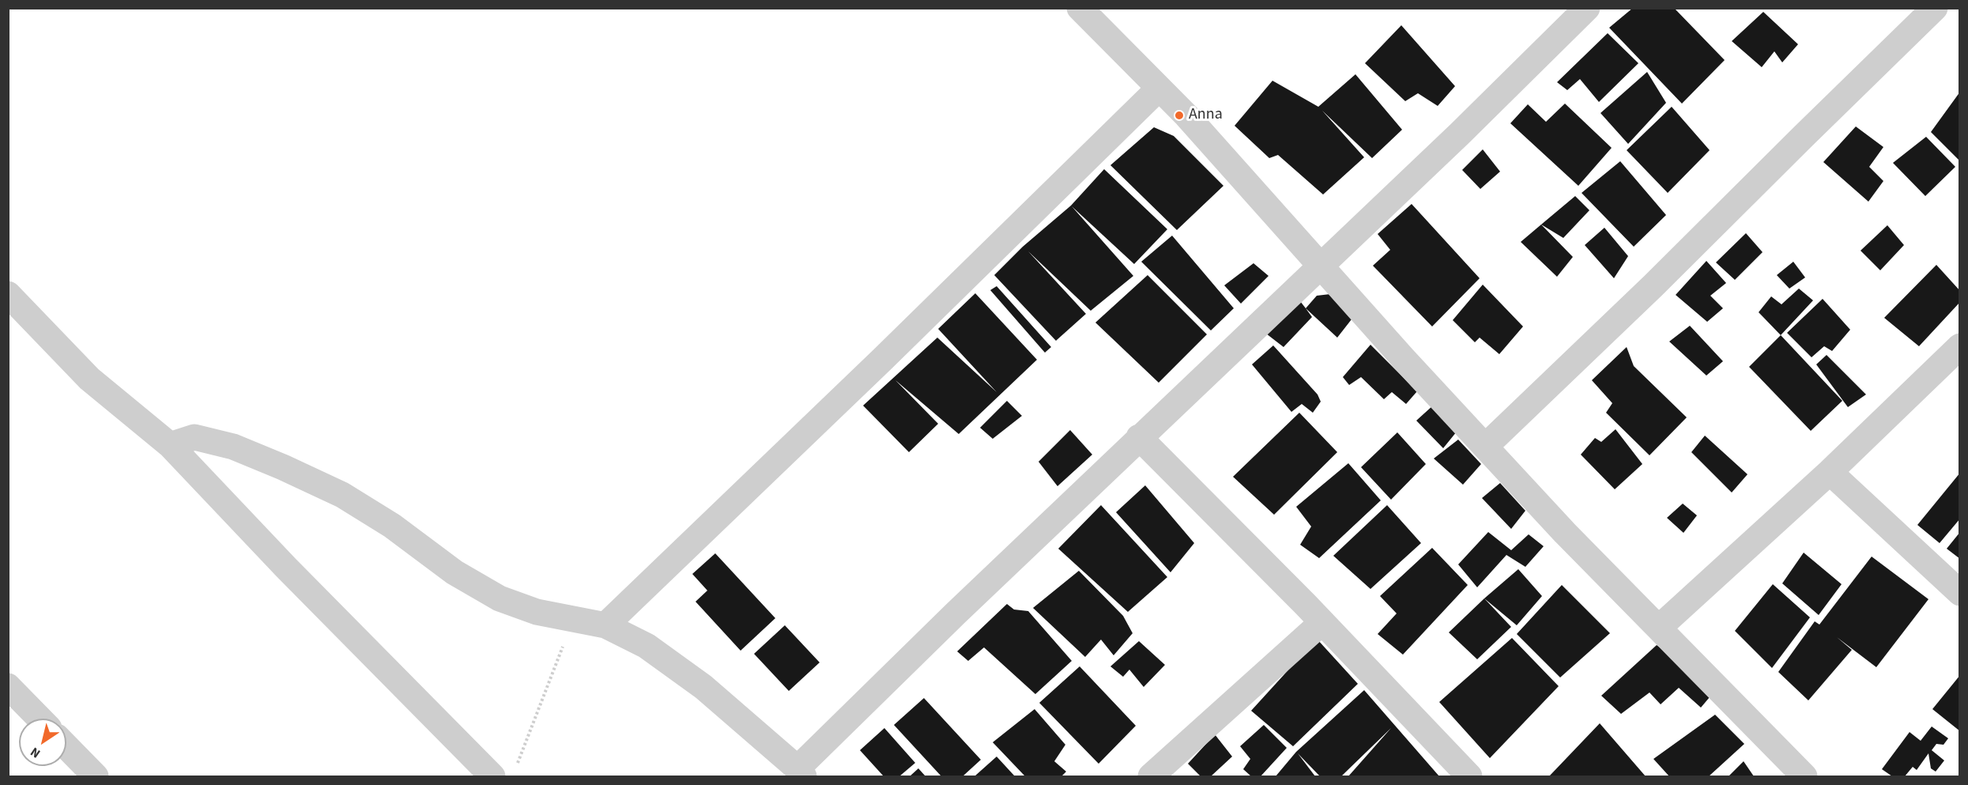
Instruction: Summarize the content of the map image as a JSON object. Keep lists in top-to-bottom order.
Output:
{
  "places": ["Anna"],
  "north": "bottom left"
}
